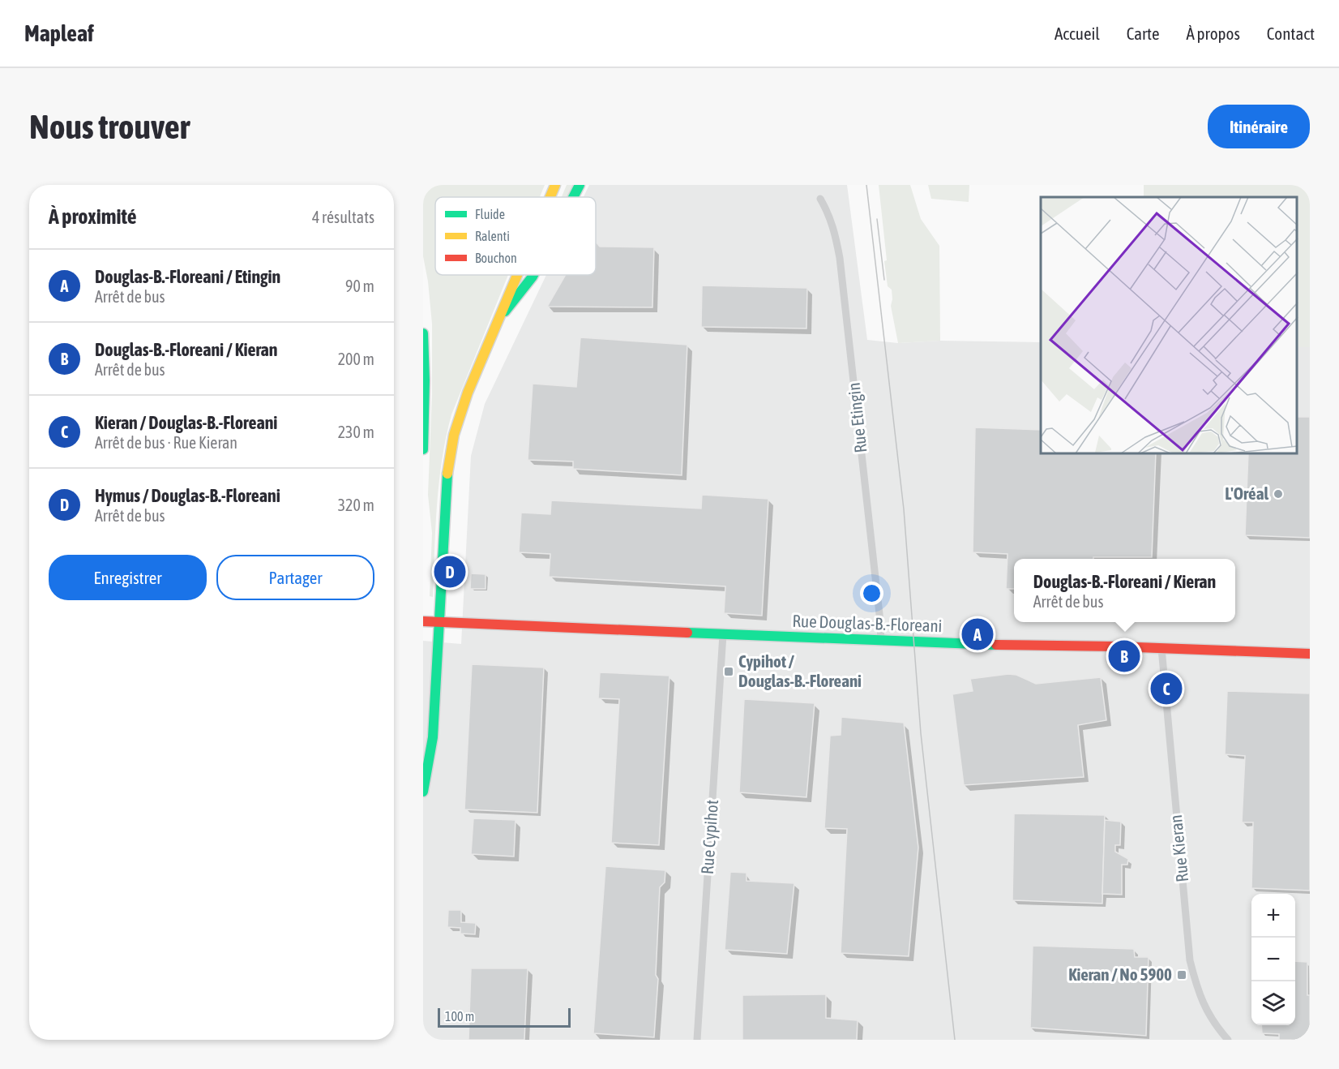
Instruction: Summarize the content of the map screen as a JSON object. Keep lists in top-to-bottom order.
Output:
{
  "streets": {
    "main road": ["Rue Douglas-B.-Floreani"],
    "street": ["Rue Etingin", "Rue Cypihot", "Rue Kieran"]
  },
  "crossings": [
    ["Rue Etingin", "Rue Douglas-B.-Floreani"],
    ["Rue Douglas-B.-Floreani", "Rue Cypihot"],
    ["Rue Douglas-B.-Floreani", "Rue Kieran"]
  ],
  "places": {
    "other": ["L'Oréal"],
    "transit": ["Cypihot / Douglas-B.-Floreani", "Kieran / No 5900"]
  },
  "legend": ["Fluide", "Ralenti", "Bouchon"],
  "scale_bar": "100 m",
  "page": {
    "header": "Mapleaf",
    "nav": [
      "Accueil",
      "Carte",
      "À propos",
      "Contact"
    ],
    "buttons": [
      "Itinéraire",
      ["Enregistrer", "Partager"]
    ],
    "title": "Nous trouver",
    "heading": ["À proximité", "4 résultats"],
    "list": [
      {
        "mark": "A",
        "name": "Douglas-B.-Floreani / Etingin",
        "note": "Arrêt de bus",
        "value": "90 m"
      },
      {
        "mark": "B",
        "name": "Douglas-B.-Floreani / Kieran",
        "note": "Arrêt de bus",
        "value": "200 m"
      },
      {
        "mark": "C",
        "name": "Kieran / Douglas-B.-Floreani",
        "note": "Arrêt de bus · Rue Kieran",
        "value": "230 m"
      },
      {
        "mark": "D",
        "name": "Hymus / Douglas-B.-Floreani",
        "note": "Arrêt de bus",
        "value": "320 m"
      }
    ],
    "pins": [
      "D",
      "A",
      "B",
      "C"
    ],
    "popup": ["Douglas-B.-Floreani / Kieran", "Arrêt de bus"],
    "map_buttons": ["+", "−"],
    "scale": "100 m"
  }
}
